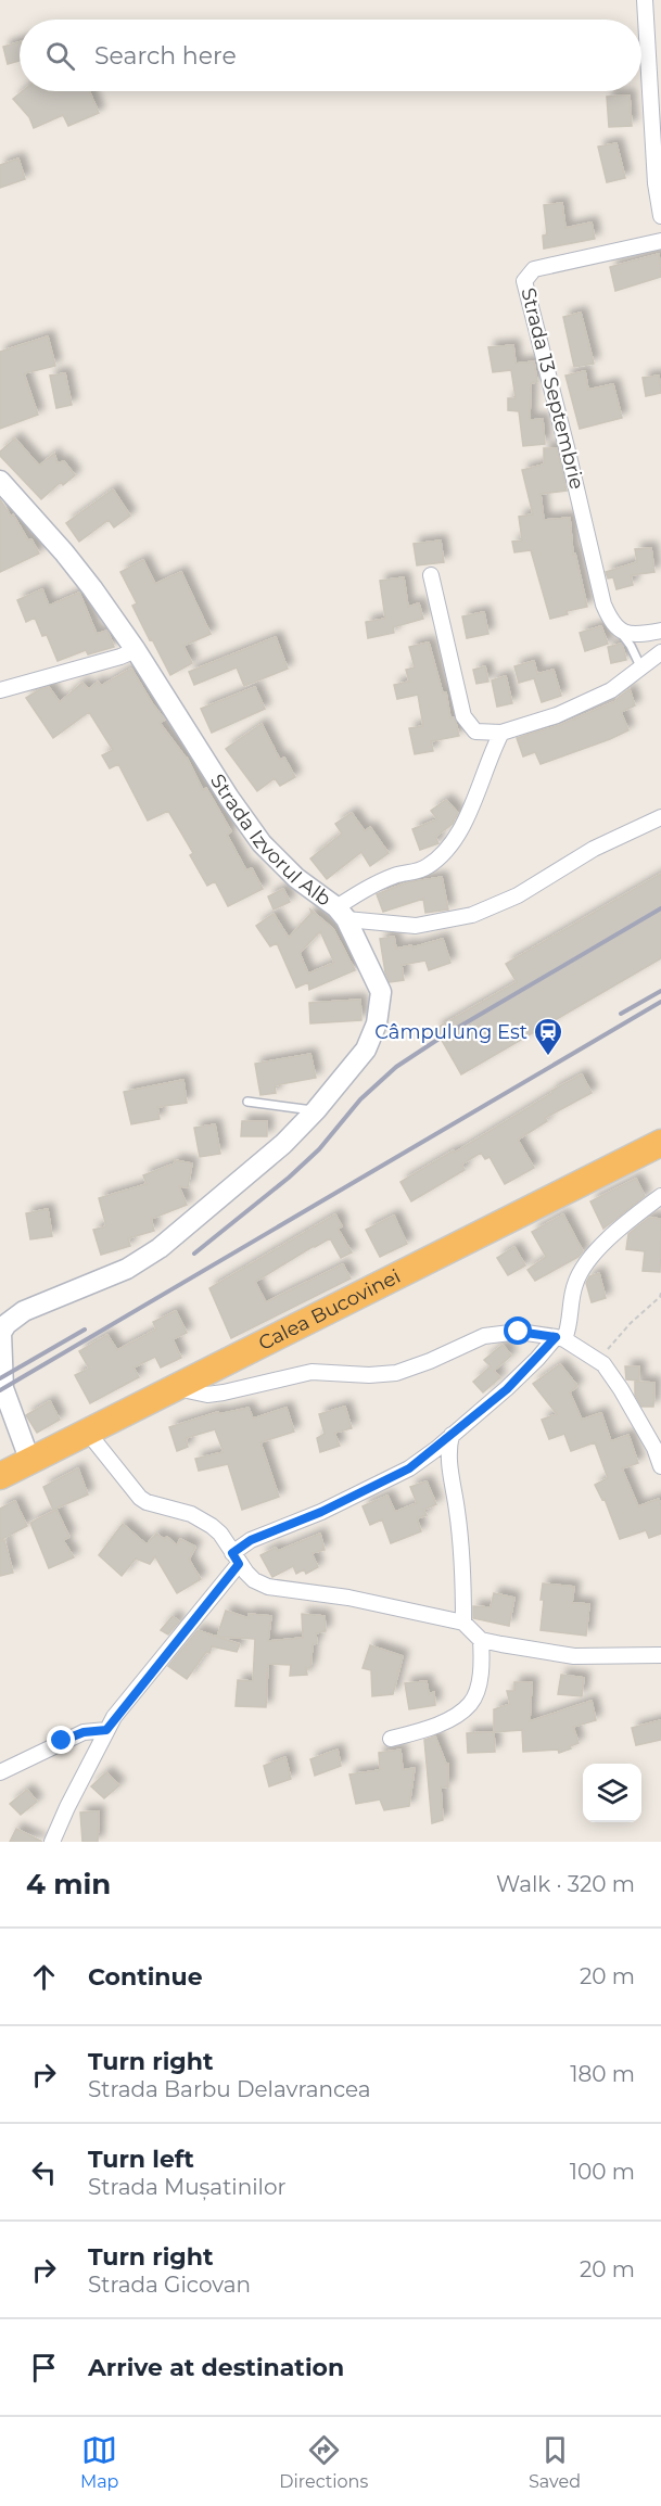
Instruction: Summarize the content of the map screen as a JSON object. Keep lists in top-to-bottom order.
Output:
{
  "streets": {
    "highway": ["Calea Bucovinei"],
    "street": ["Strada 13 Septembrie", "Strada Izvorul Alb"]
  },
  "places": {
    "station": ["Câmpulung Est"]
  },
  "page": {
    "search": "Search here",
    "heading": ["4 min", "Walk · 320 m"],
    "list": [
      ["Continue", "20 m"],
      ["Turn right", "Strada Barbu Delavrancea", "180 m"],
      ["Turn left", "Strada Mușatinilor", "100 m"],
      ["Turn right", "Strada Gicovan", "20 m"],
      "Arrive at destination"
    ],
    "nav": ["Map", "Directions", "Saved"]
  }
}
